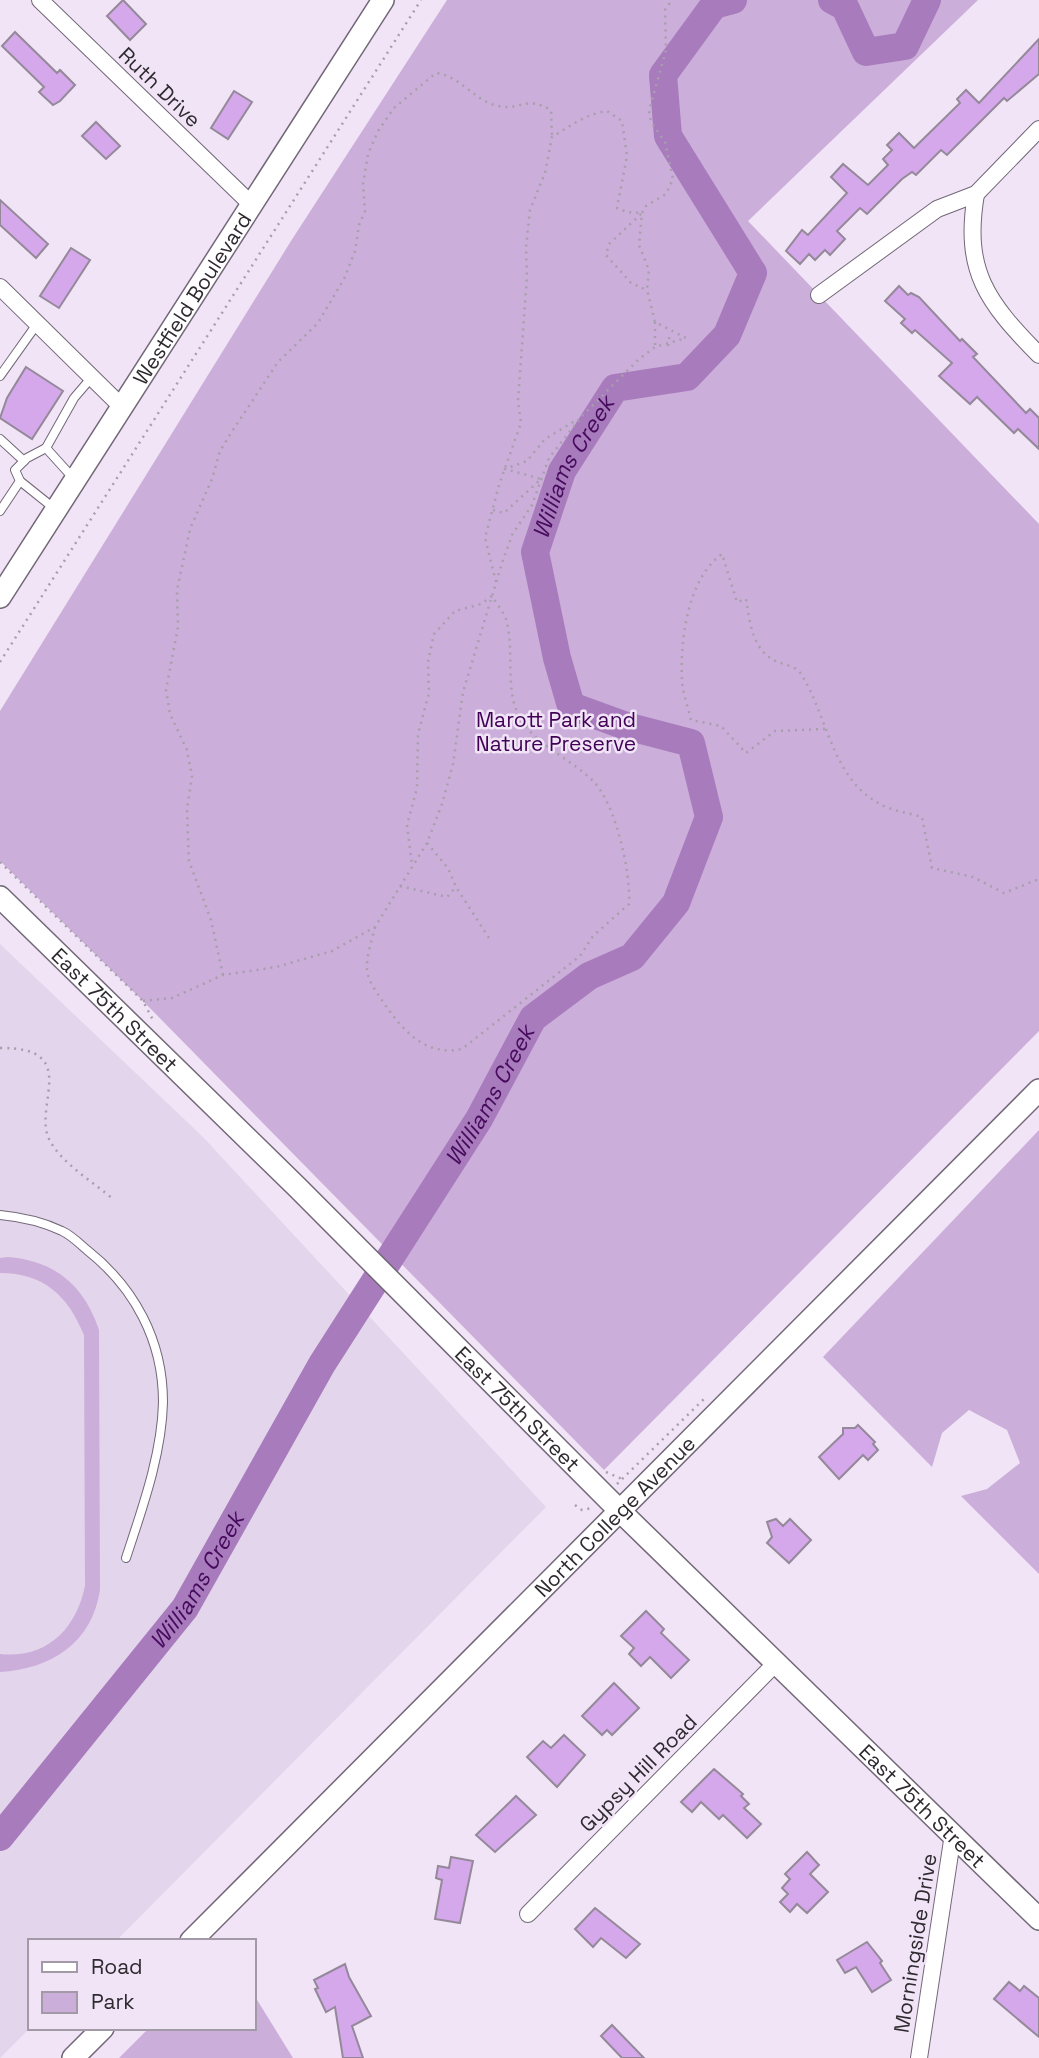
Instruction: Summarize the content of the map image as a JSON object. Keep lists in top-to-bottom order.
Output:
{
  "streets": {
    "street": [
      "Ruth Drive",
      "Westfield Boulevard",
      "East 75th Street",
      "North College Avenue",
      "Gypsy Hill Road",
      "Morningside Drive"
    ]
  },
  "crossings": [
    ["Ruth Drive", "Westfield Boulevard"],
    ["East 75th Street", "North College Avenue"],
    ["East 75th Street", "Gypsy Hill Road"],
    ["East 75th Street", "Morningside Drive"]
  ],
  "water": ["Williams Creek"],
  "parks": ["Marott Park and Nature Preserve"],
  "legend": ["Road", "Park"]
}
